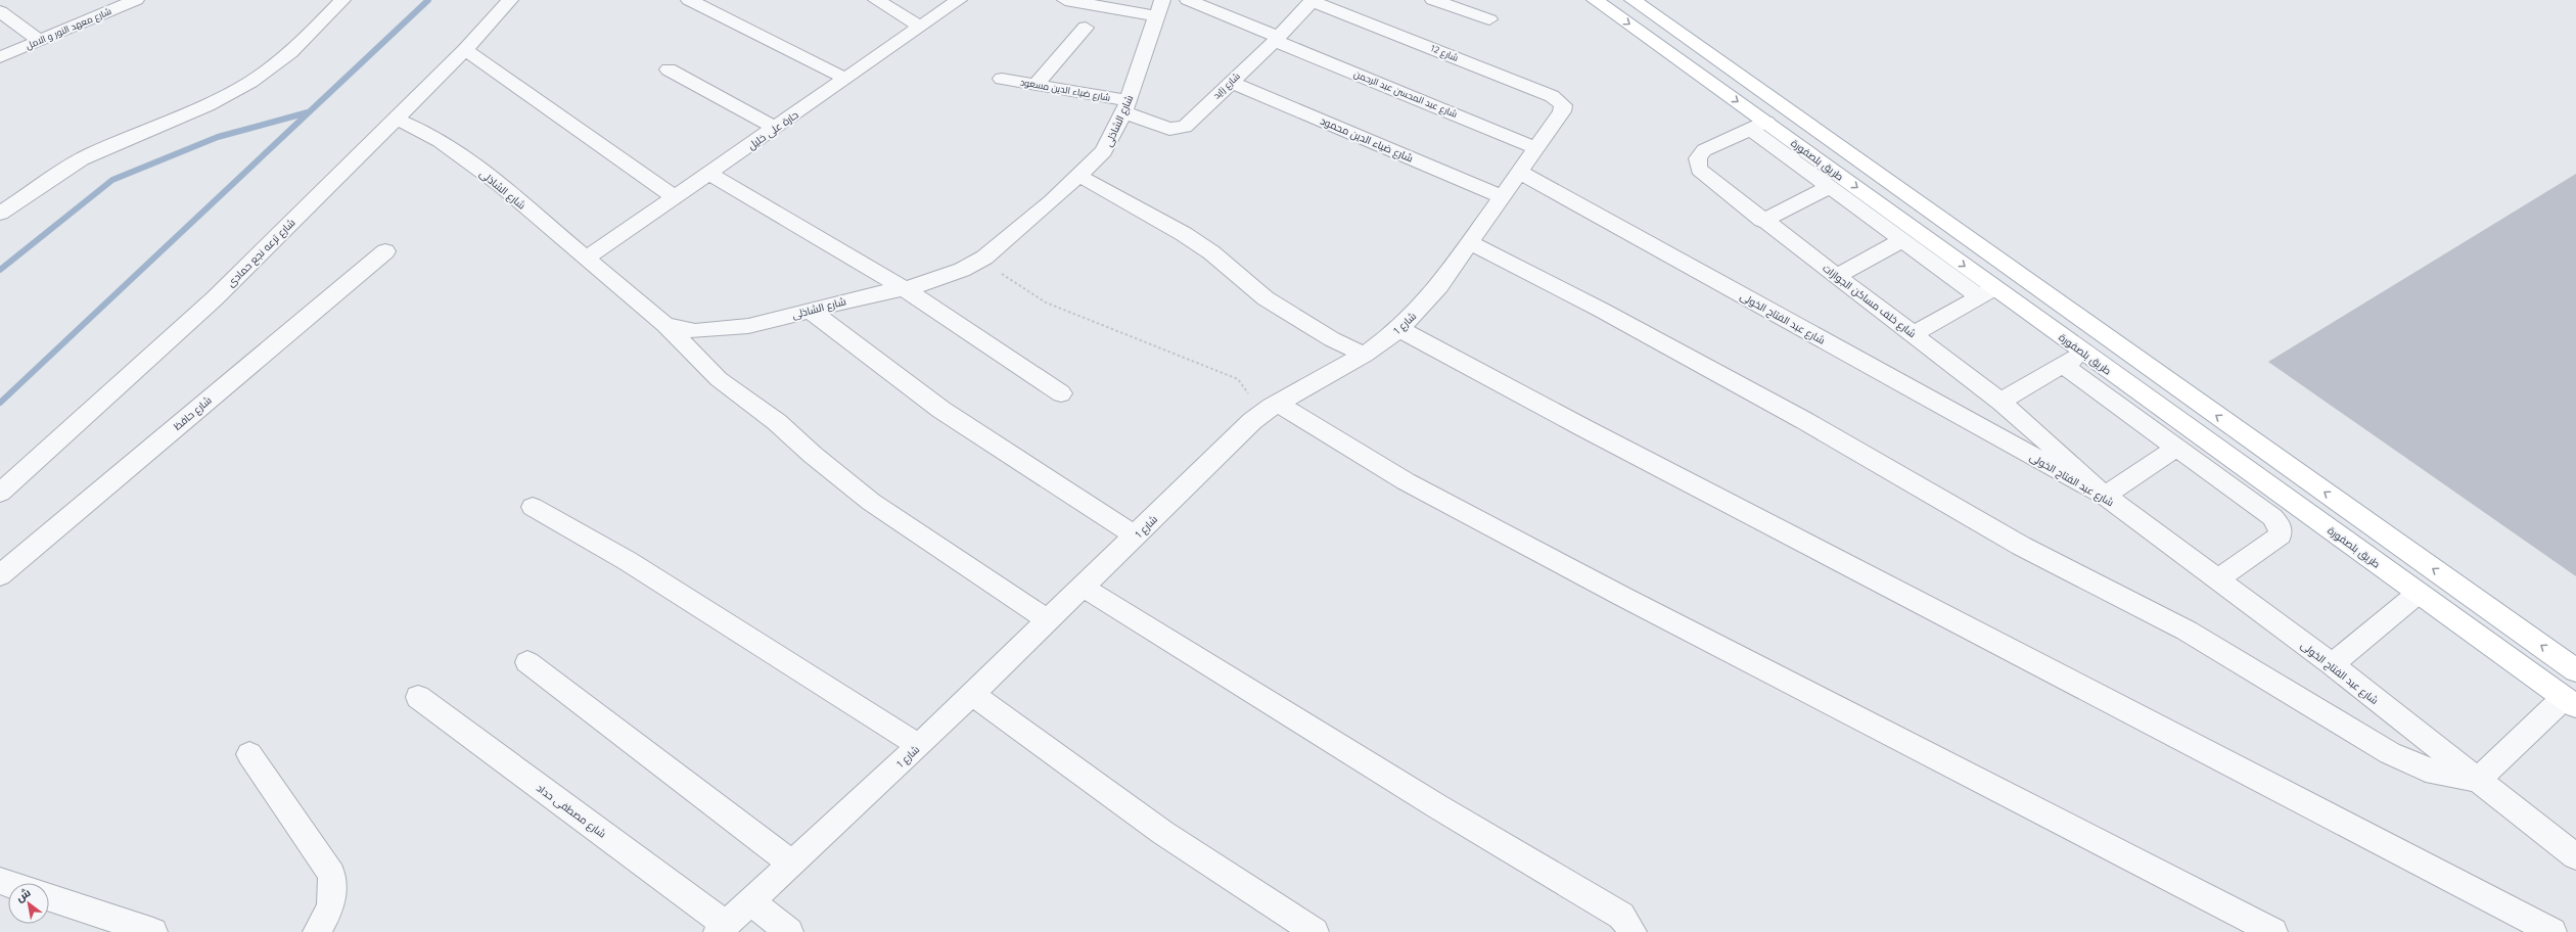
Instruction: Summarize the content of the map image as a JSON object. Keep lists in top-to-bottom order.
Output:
{
  "streets": {
    "main road": ["طريق بلصفورة"],
    "street": [
      "شارع معهد النور و الامل",
      "شارع 12",
      "شارع زايد",
      "شارع ضياء الدين مسعود",
      "شارع عبد المحسن عبد الرحمن",
      "شارع الشاذلى",
      "حارة على خليل",
      "شارع ضياء الدين محمود",
      "شارع ترعه نجع حمادى",
      "شارع خلف مساكن الجوازات",
      "شارع عبد الفتاح الخولى",
      "شارع 1",
      "شارع حافظ",
      "شارع مصطفى حداد"
    ]
  },
  "crossings": [
    ["شارع 12", "شارع زايد"],
    ["شارع 12", "شارع 1"],
    ["شارع زايد", "شارع ضياء الدين مسعود"],
    ["شارع زايد", "شارع عبد المحسن عبد الرحمن"],
    ["شارع زايد", "شارع الشاذلى"],
    ["شارع زايد", "شارع ضياء الدين محمود"],
    ["شارع ضياء الدين مسعود", "شارع الشاذلى"],
    ["شارع عبد المحسن عبد الرحمن", "شارع 1"],
    ["شارع الشاذلى", "حارة على خليل"],
    ["شارع الشاذلى", "شارع ترعه نجع حمادى"],
    ["شارع ضياء الدين محمود", "شارع 1"],
    ["طريق بلصفورة", "شارع خلف مساكن الجوازات"],
    ["شارع خلف مساكن الجوازات", "شارع عبد الفتاح الخولى"],
    ["شارع عبد الفتاح الخولى", "شارع 1"],
    ["شارع 1", "شارع مصطفى حداد"]
  ],
  "north": "top left"
}
